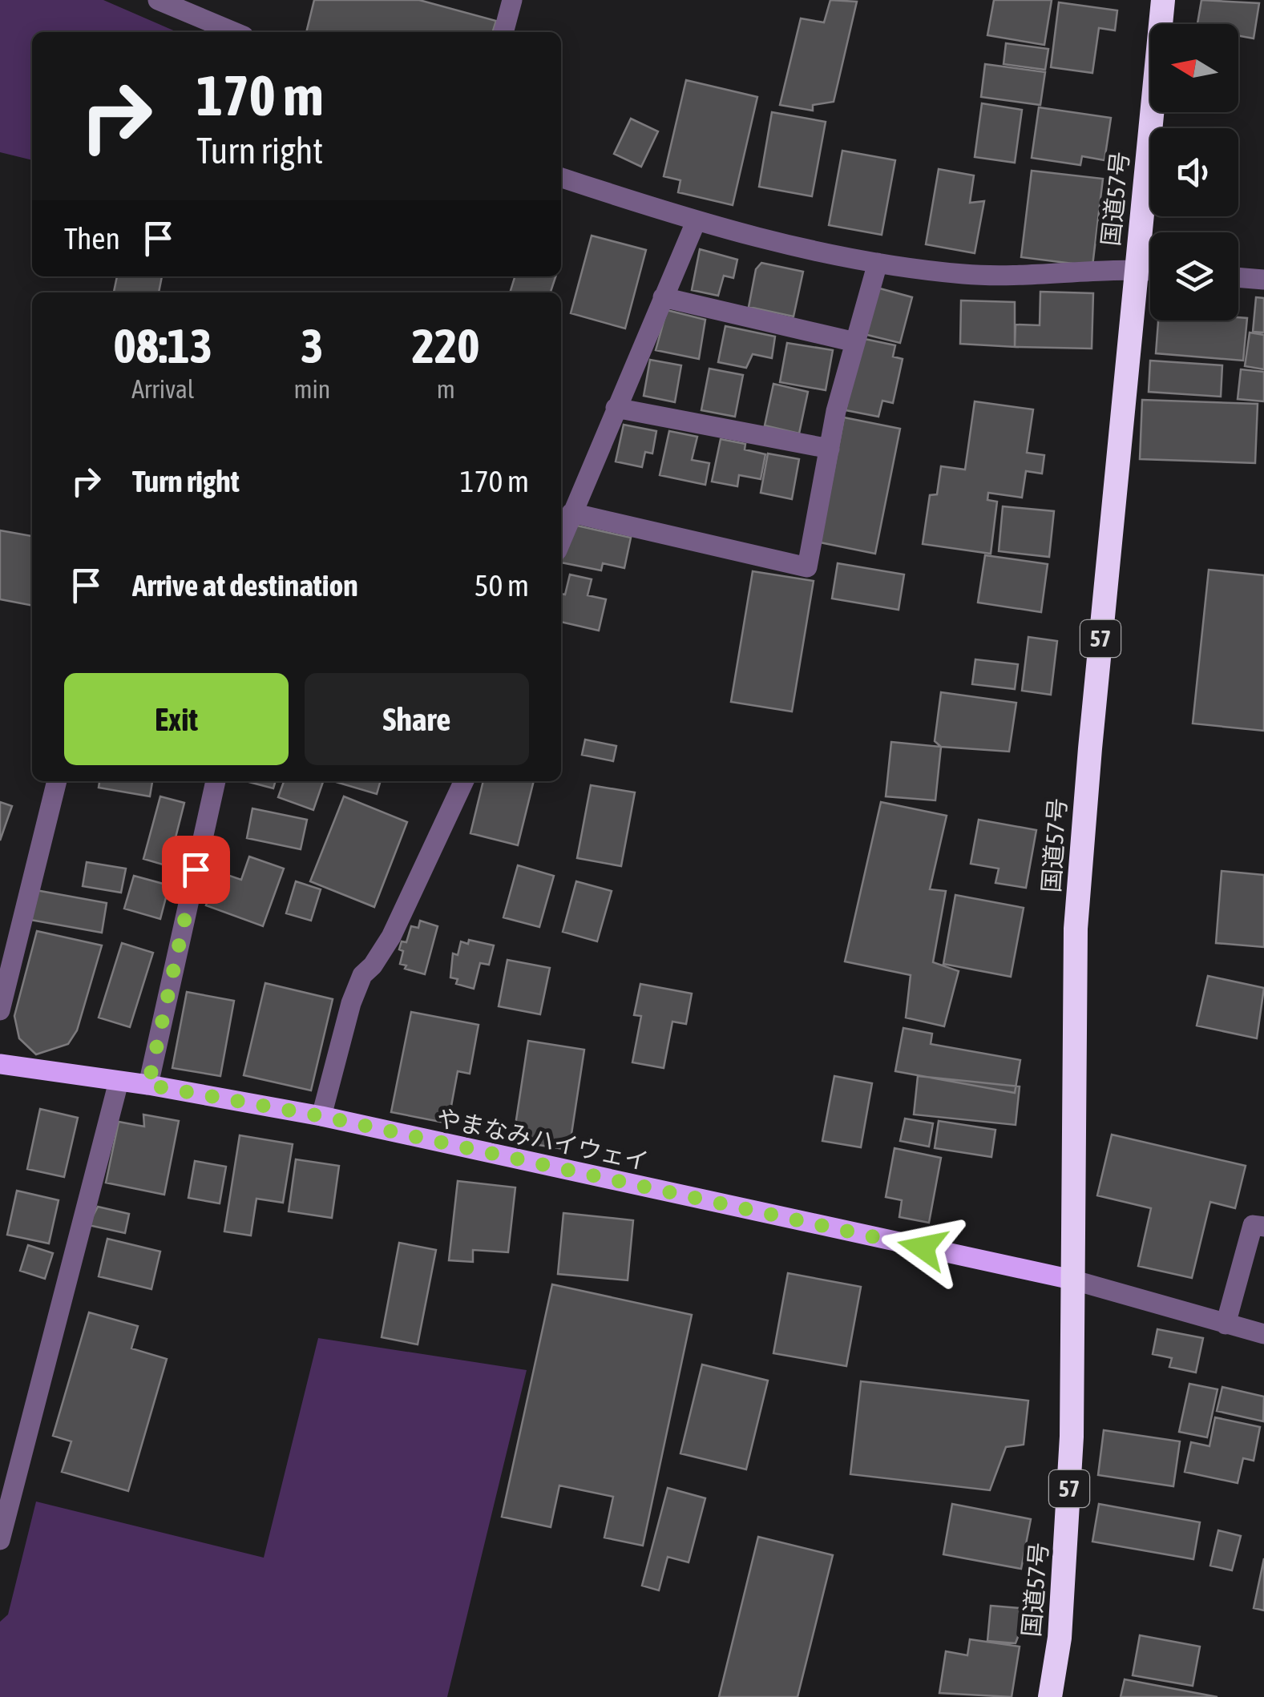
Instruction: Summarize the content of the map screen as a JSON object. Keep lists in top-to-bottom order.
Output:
{
  "streets": {
    "highway": ["国道57号", "57"],
    "main road": ["やまなみハイウェイ"]
  },
  "crossings": [
    ["国道57号", "やまなみハイウェイ"]
  ],
  "north": "left",
  "page": {
    "turn": ["170 m", "Turn right"],
    "then": "Then",
    "eta": [
      "08:13",
      "Arrival",
      "3",
      "min",
      "220",
      "m"
    ],
    "list": [
      {
        "name": "Turn right",
        "value": "170 m"
      },
      {
        "name": "Arrive at destination",
        "value": "50 m"
      }
    ],
    "buttons": ["Exit", "Share"]
  }
}
